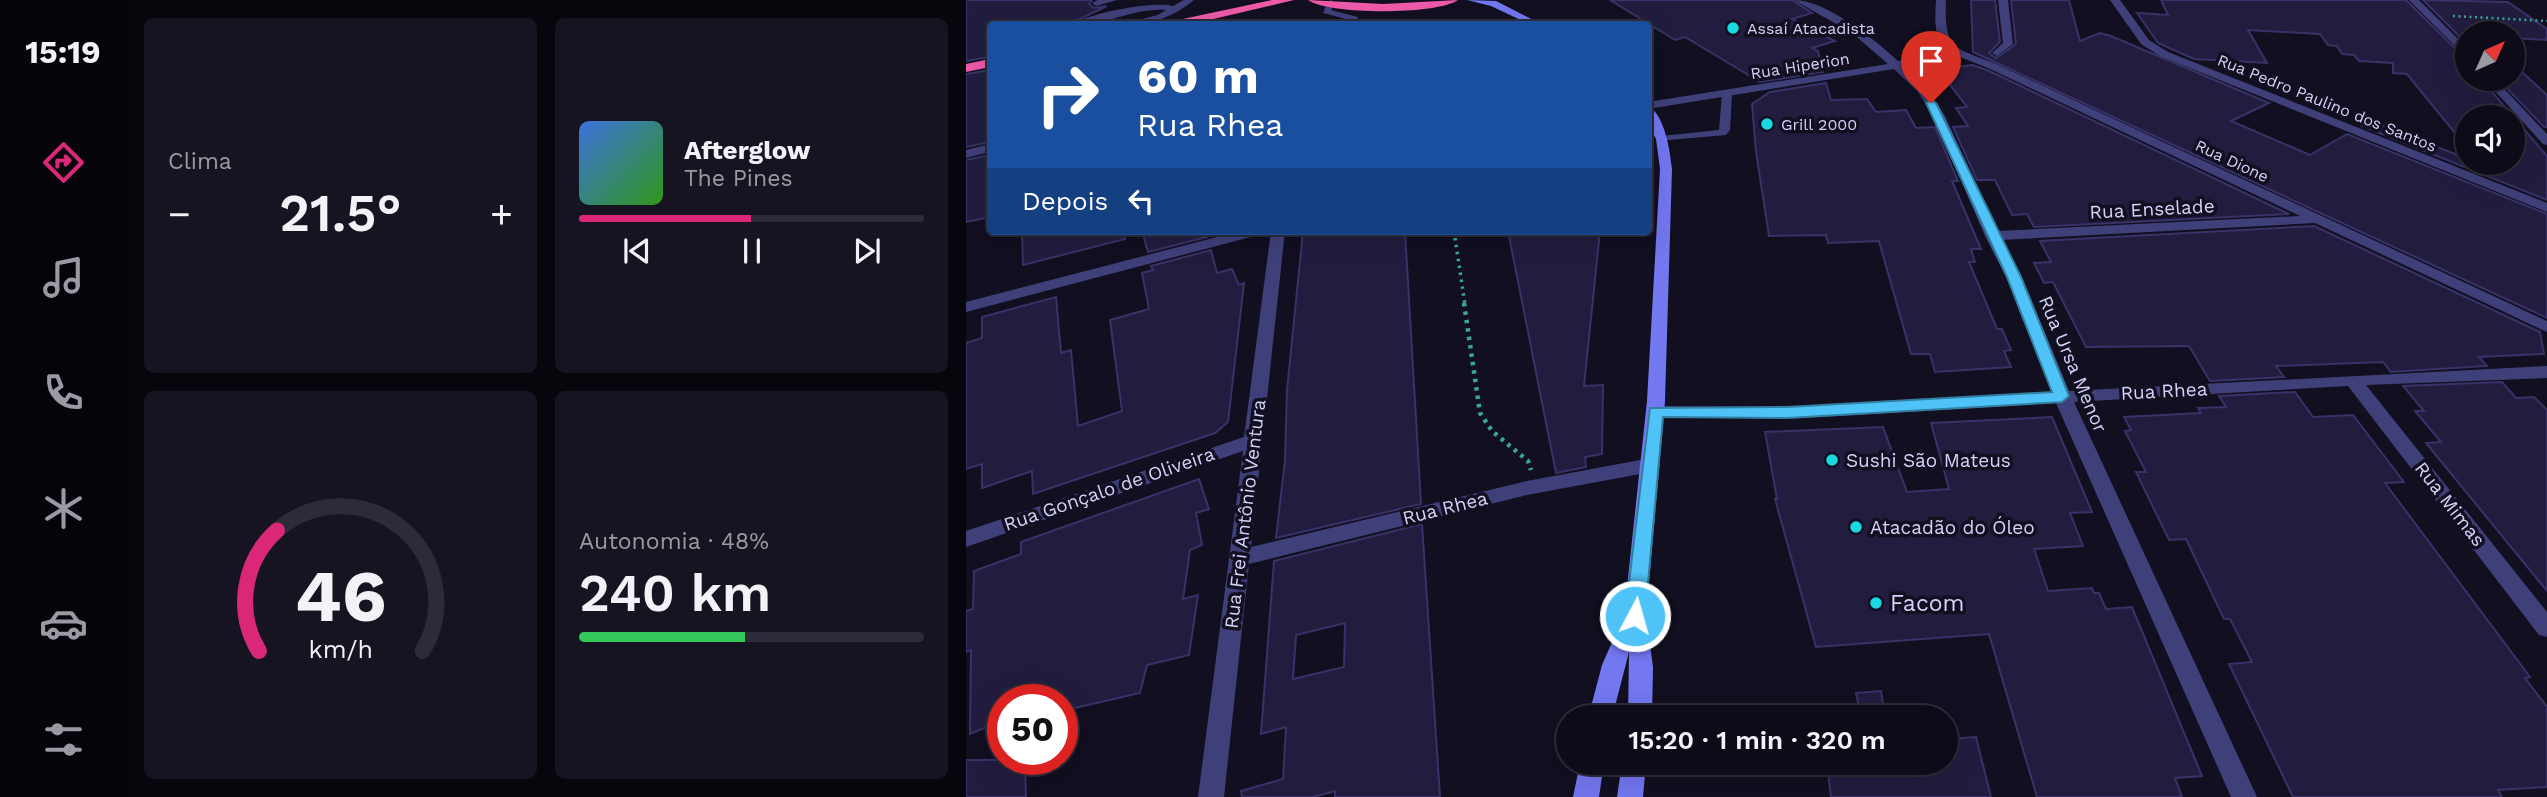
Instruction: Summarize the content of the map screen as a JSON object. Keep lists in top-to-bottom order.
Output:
{
  "streets": {
    "street": [
      "Rua Hiperion",
      "Rua Pedro Paulino dos Santos",
      "Rua Dione",
      "Rua Enselade",
      "Rua Ursa Menor",
      "Rua Rhea",
      "Rua Gonçalo de Oliveira",
      "Rua Mimas",
      "Rua Frei Antônio Ventura"
    ]
  },
  "crossings": [
    ["Rua Hiperion", "Rua Dione"],
    ["Rua Hiperion", "Rua Ursa Menor"],
    ["Rua Dione", "Rua Enselade"],
    ["Rua Enselade", "Rua Ursa Menor"],
    ["Rua Ursa Menor", "Rua Rhea"],
    ["Rua Rhea", "Rua Mimas"],
    ["Rua Rhea", "Rua Frei Antônio Ventura"],
    ["Rua Gonçalo de Oliveira", "Rua Frei Antônio Ventura"]
  ],
  "places": [
    "Assaí Atacadista",
    "Grill 2000",
    "Sushi São Mateus",
    "Atacadão do Óleo",
    "Facom"
  ],
  "north": "top right",
  "page": {
    "tabs": "15:19",
    "tile": [
      "Clima",
      ["Autonomia · 48%", "240 km"]
    ],
    "turn": ["60 m", "Rua Rhea"],
    "song": ["Afterglow", "The Pines"],
    "then": "Depois",
    "heat": ["−", "21.5°", "+"],
    "limit": "50",
    "trip": "15:20 · 1 min · 320 m",
    "gauge": ["46", "km/h"]
  }
}
